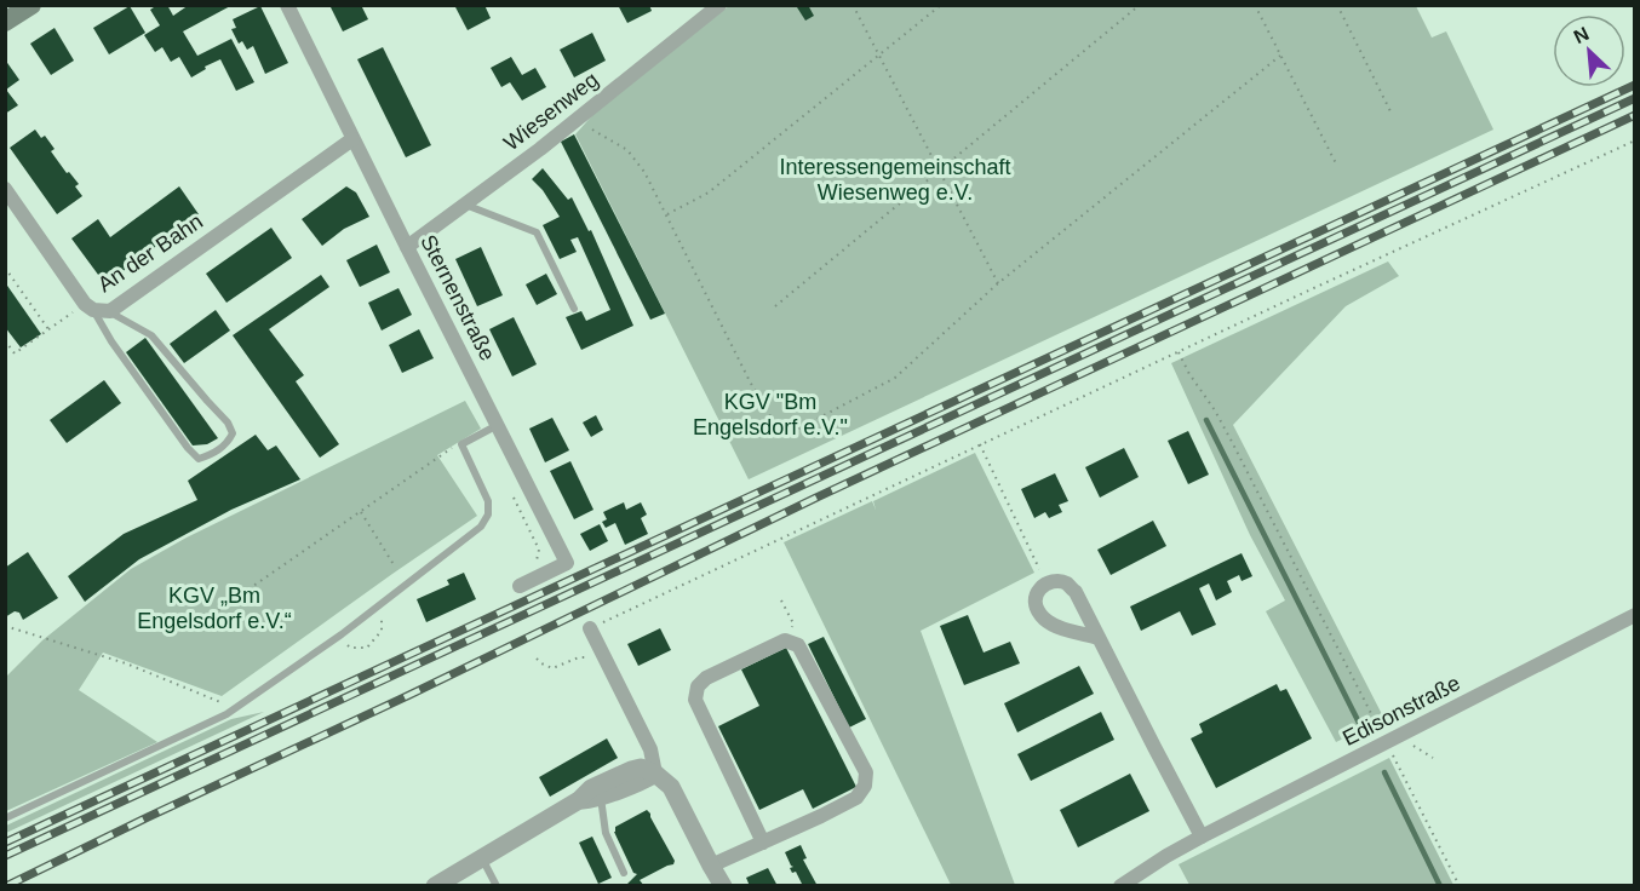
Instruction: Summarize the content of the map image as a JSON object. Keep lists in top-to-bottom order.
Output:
{
  "streets": {
    "street": [
      "Wiesenweg",
      "An der Bahn",
      "Sternenstraße",
      "Edisonstraße"
    ]
  },
  "crossings": [
    ["Wiesenweg", "Sternenstraße"],
    ["An der Bahn", "Sternenstraße"]
  ],
  "parks": ["Interessengemeinschaft Wiesenweg e.V.", "KGV \"Bm Engelsdorf e.V.\"", "KGV „Bm Engelsdorf e.V.“"],
  "north": "top left"
}
